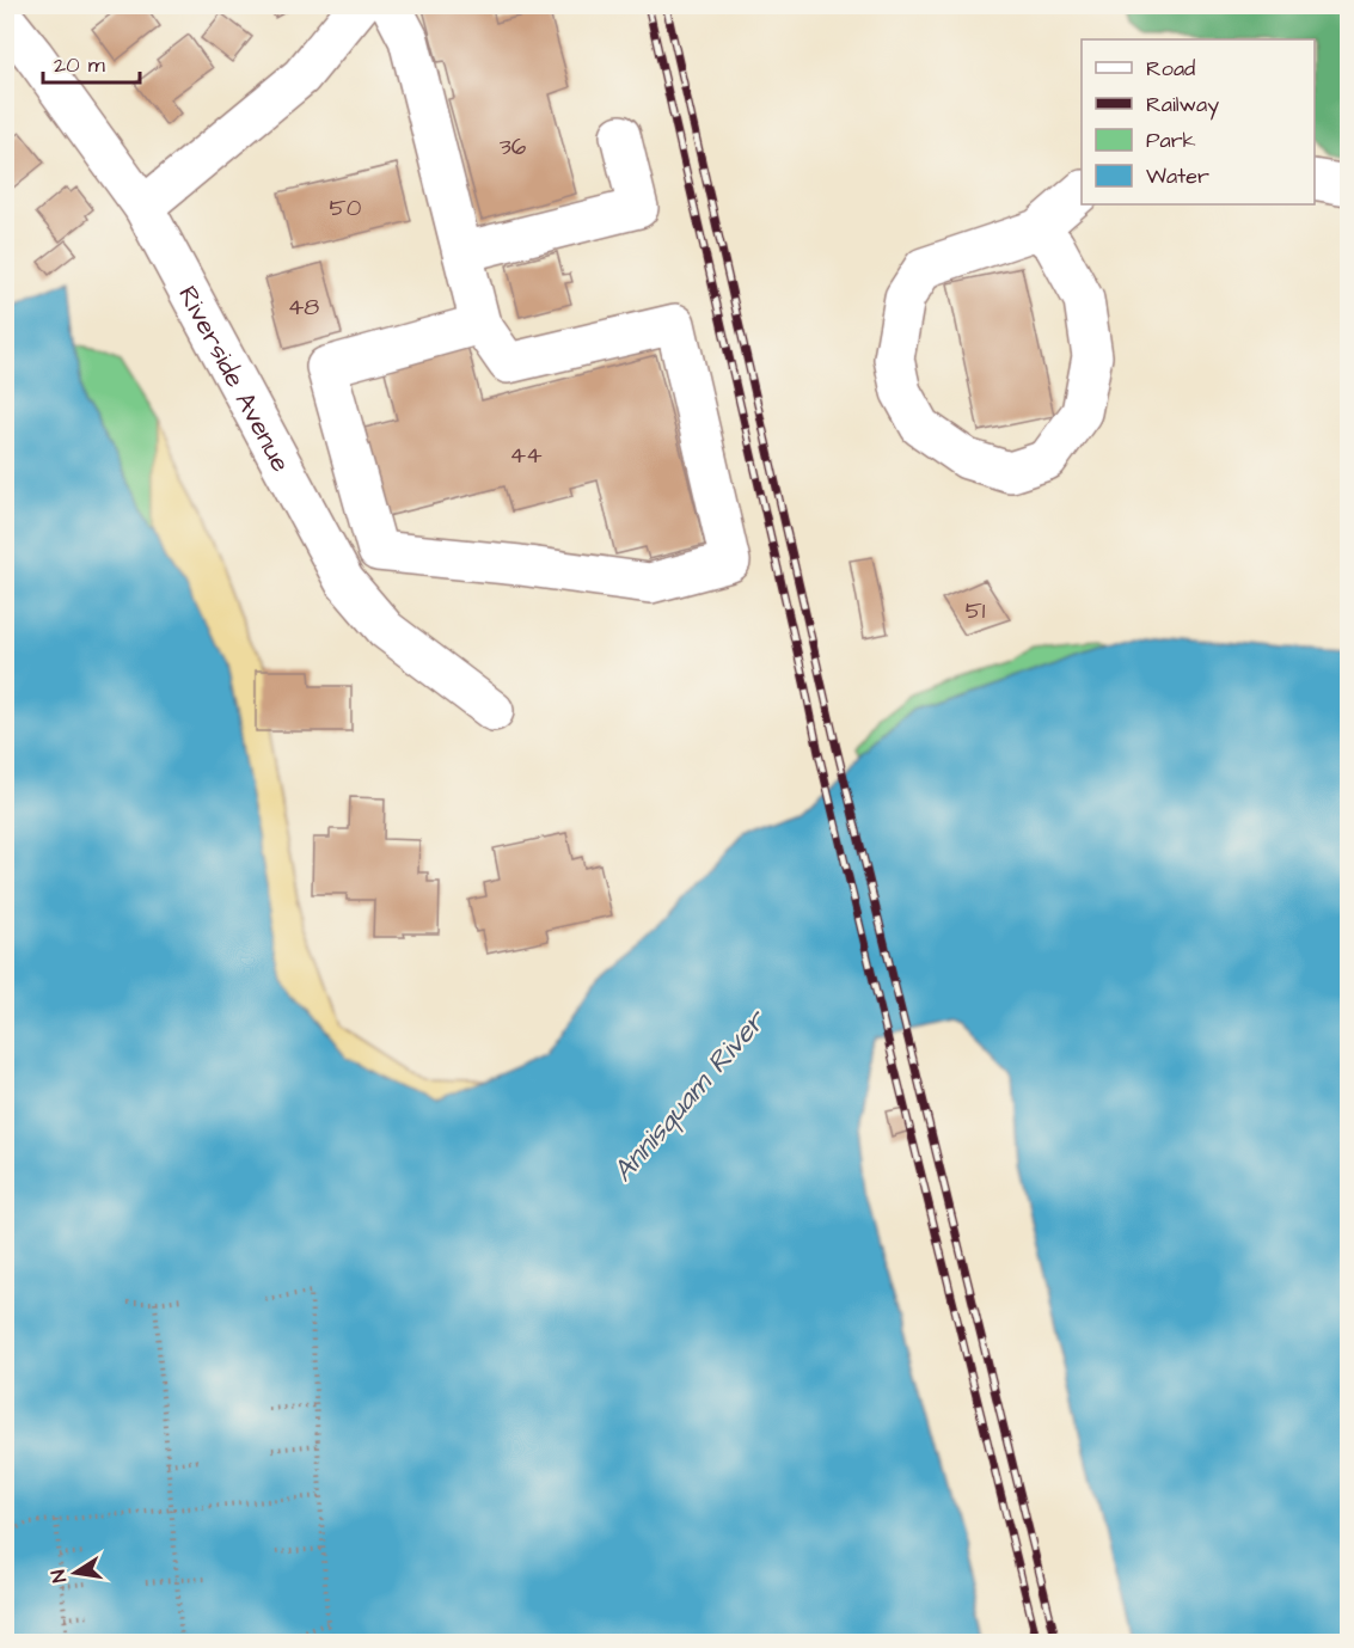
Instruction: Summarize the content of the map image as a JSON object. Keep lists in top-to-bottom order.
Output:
{
  "streets": {
    "street": ["Riverside Avenue"]
  },
  "water": ["Annisquam River"],
  "house_numbers": [
    "36",
    "50",
    "48",
    "44",
    "51"
  ],
  "legend": [
    "Road",
    "Railway",
    "Park",
    "Water"
  ],
  "scale_bar": "20 m",
  "north": "left"
}
